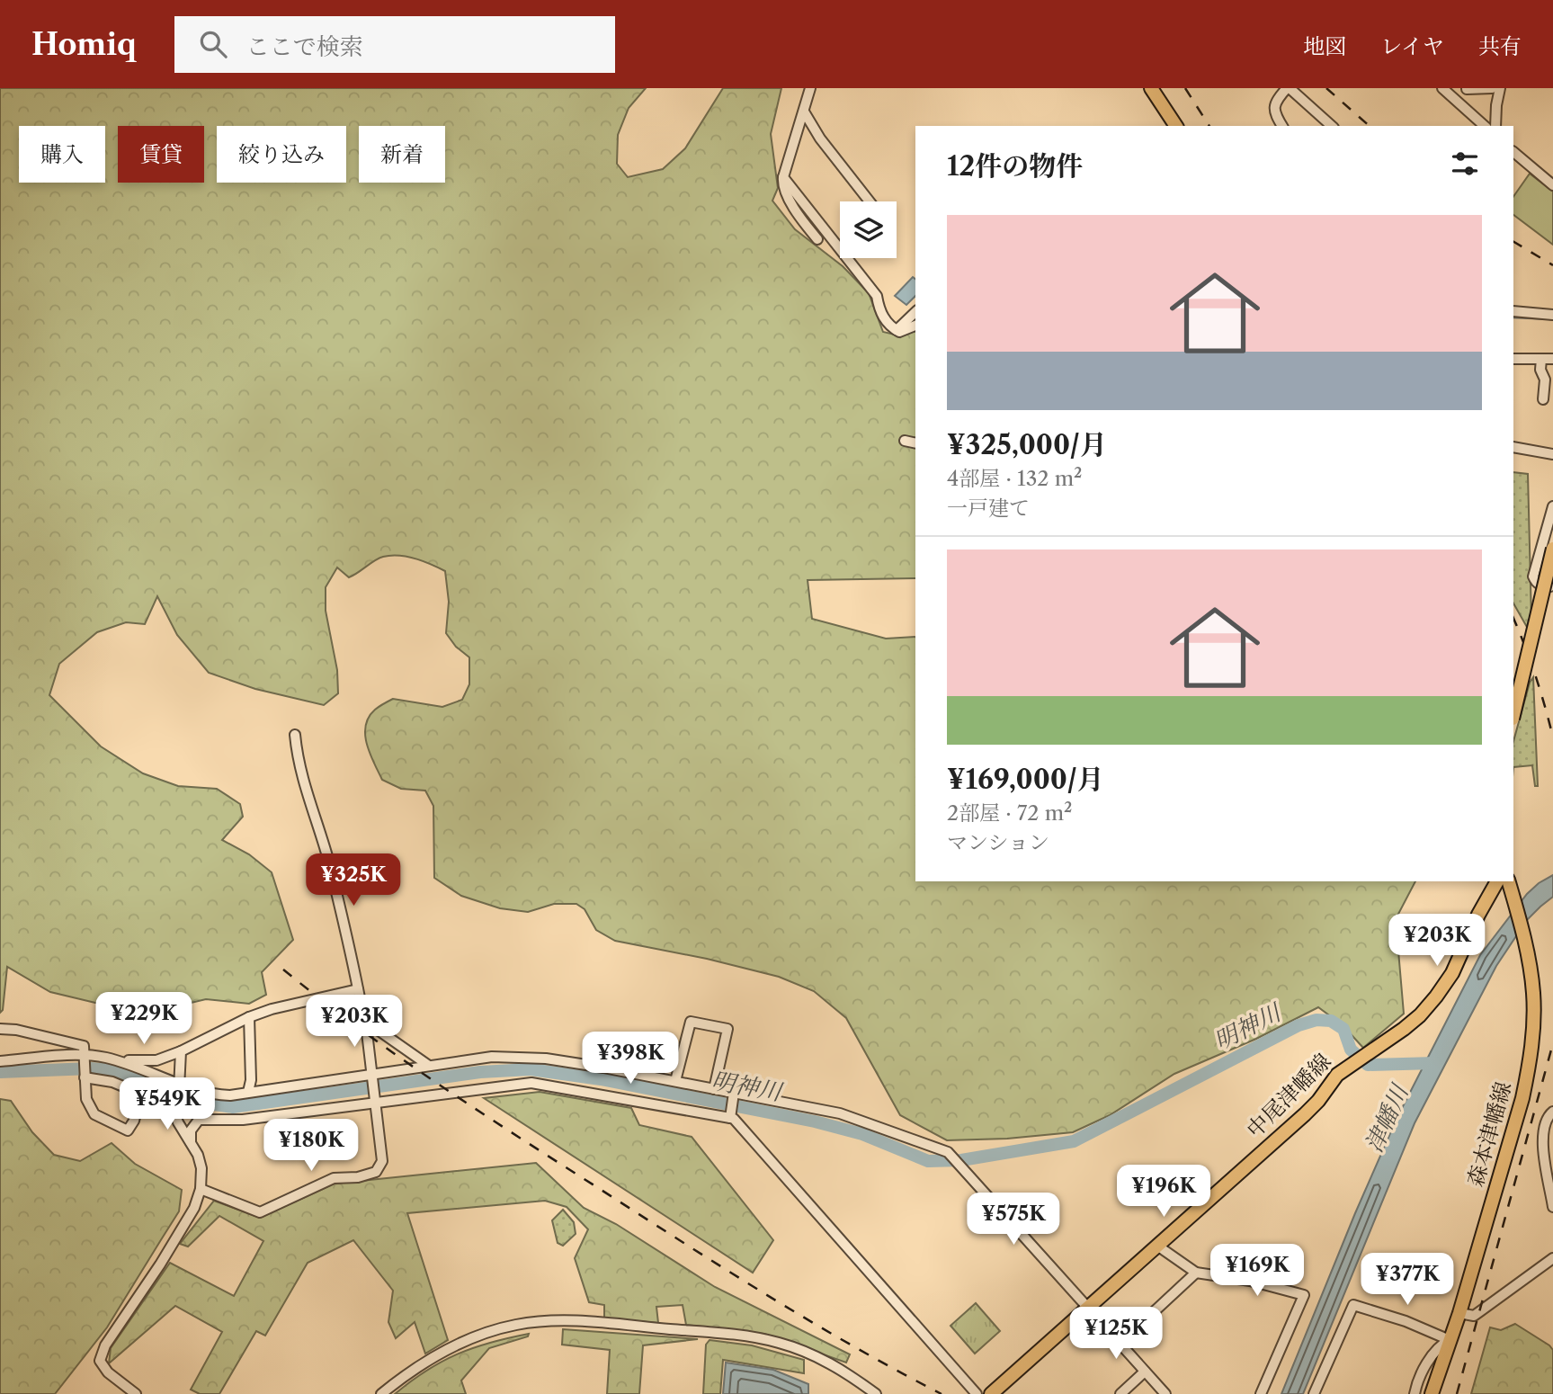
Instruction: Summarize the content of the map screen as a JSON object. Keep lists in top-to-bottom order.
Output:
{
  "streets": {
    "main road": ["中尾津幡線", "森本津幡線"]
  },
  "crossings": [
    ["中尾津幡線", "森本津幡線"]
  ],
  "water": ["明神川", "津幡川"],
  "page": {
    "header": "Homiq",
    "search": "ここで検索",
    "nav": ["地図", "レイヤ", "共有"],
    "chip": [
      "購入",
      "賃貸",
      "絞り込み",
      "新着"
    ],
    "heading": "12件の物件",
    "list": [
      {
        "name": "¥325,000/月",
        "note": "4部屋 · 132 m² · 一戸建て"
      },
      {
        "name": "¥169,000/月",
        "note": "2部屋 · 72 m² · マンション"
      }
    ],
    "price": [
      "¥325K",
      "¥203K",
      "¥229K",
      "¥203K",
      "¥398K",
      "¥549K",
      "¥180K",
      "¥196K",
      "¥575K",
      "¥169K",
      "¥377K",
      "¥125K"
    ]
  }
}
